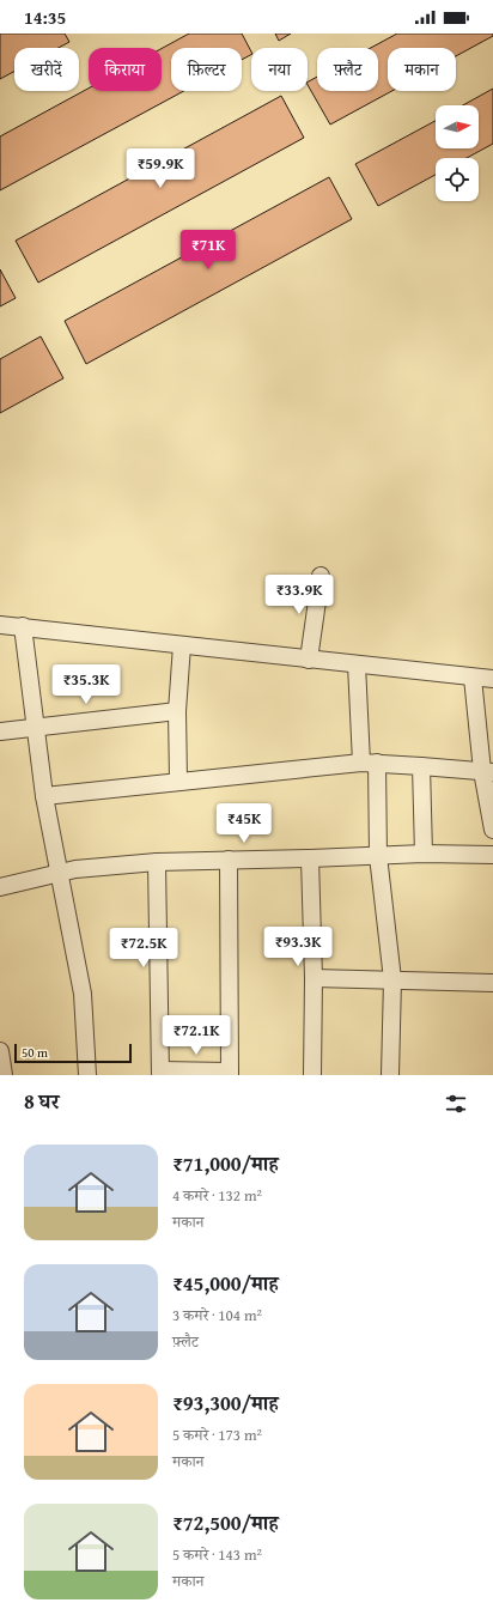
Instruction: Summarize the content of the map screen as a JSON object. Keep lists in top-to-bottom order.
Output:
{
  "scale_bar": "50 m",
  "north": "right",
  "page": {
    "status": "14:35",
    "chip": [
      "खरीदें",
      "किराया",
      "फ़िल्टर",
      "नया",
      "फ़्लैट",
      "मकान"
    ],
    "price": [
      "₹59.9K",
      "₹71K",
      "₹33.9K",
      "₹35.3K",
      "₹45K",
      "₹93.3K",
      "₹72.5K",
      "₹72.1K"
    ],
    "scale": "50 m",
    "heading": "8 घर",
    "list": [
      {
        "name": "₹71,000/माह",
        "note": "4 कमरे · 132 m² · मकान"
      },
      {
        "name": "₹45,000/माह",
        "note": "3 कमरे · 104 m² · फ़्लैट"
      },
      {
        "name": "₹93,300/माह",
        "note": "5 कमरे · 173 m² · मकान"
      },
      {
        "name": "₹72,500/माह",
        "note": "5 कमरे · 143 m² · मकान"
      }
    ]
  }
}
